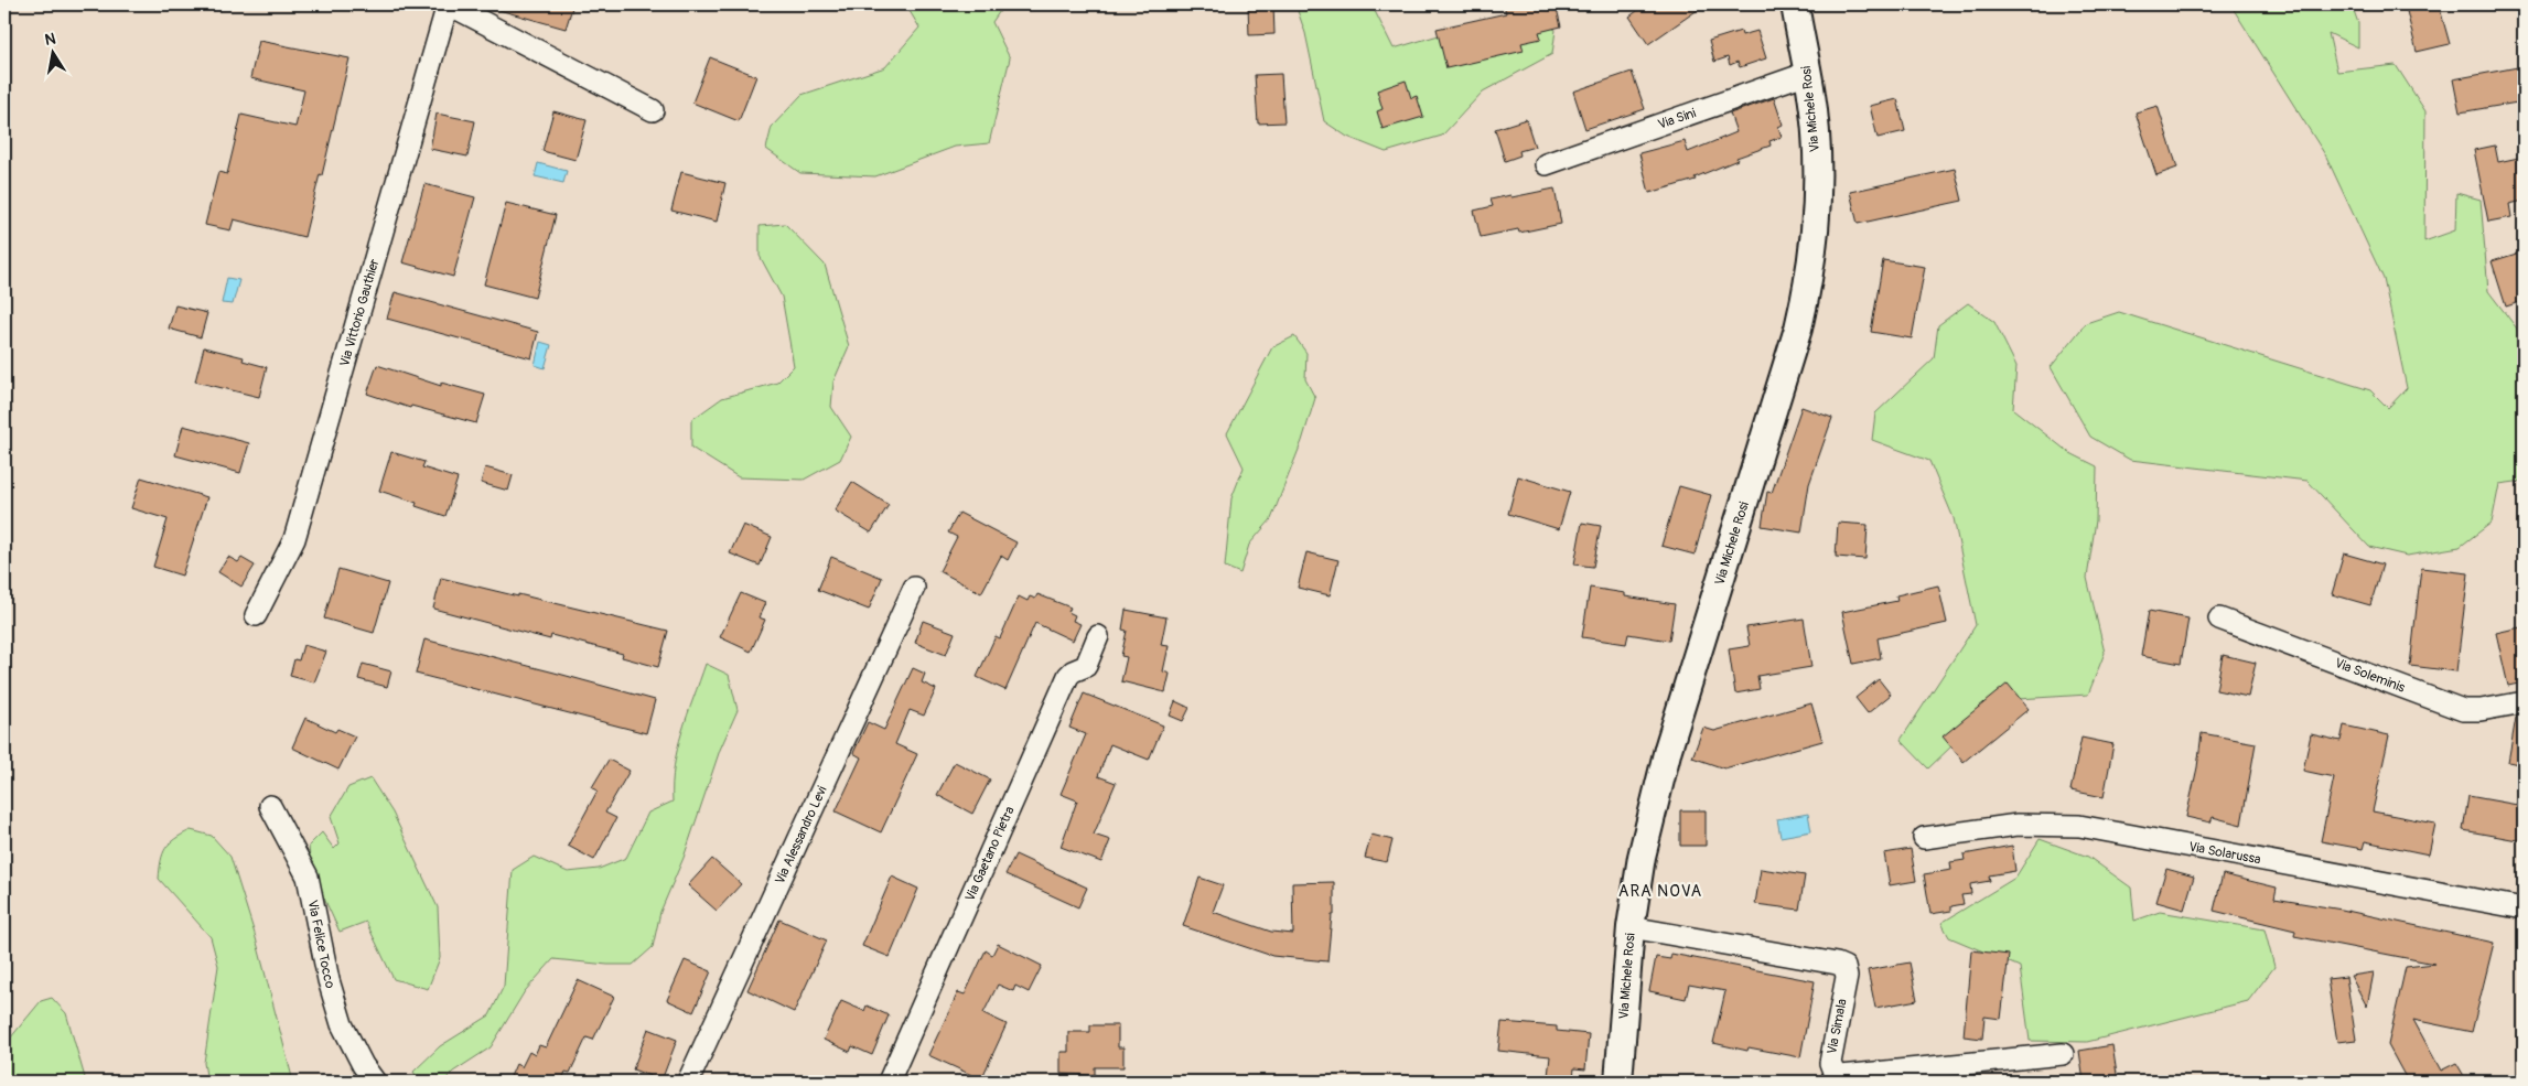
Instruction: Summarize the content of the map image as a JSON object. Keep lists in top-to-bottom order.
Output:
{
  "streets": {
    "street": [
      "Via Michele Rosi",
      "Via Sini",
      "Via Vittorio Gauthier",
      "Via Soleminis",
      "Via Alessandro Levi",
      "Via Solarussa",
      "Via Gaetano Pietra",
      "Via Felice Tocco",
      "Via Simala"
    ]
  },
  "crossings": [
    ["Via Michele Rosi", "Via Sini"],
    ["Via Michele Rosi", "Via Simala"]
  ],
  "districts": ["ARA NOVA"],
  "north": "top"
}
